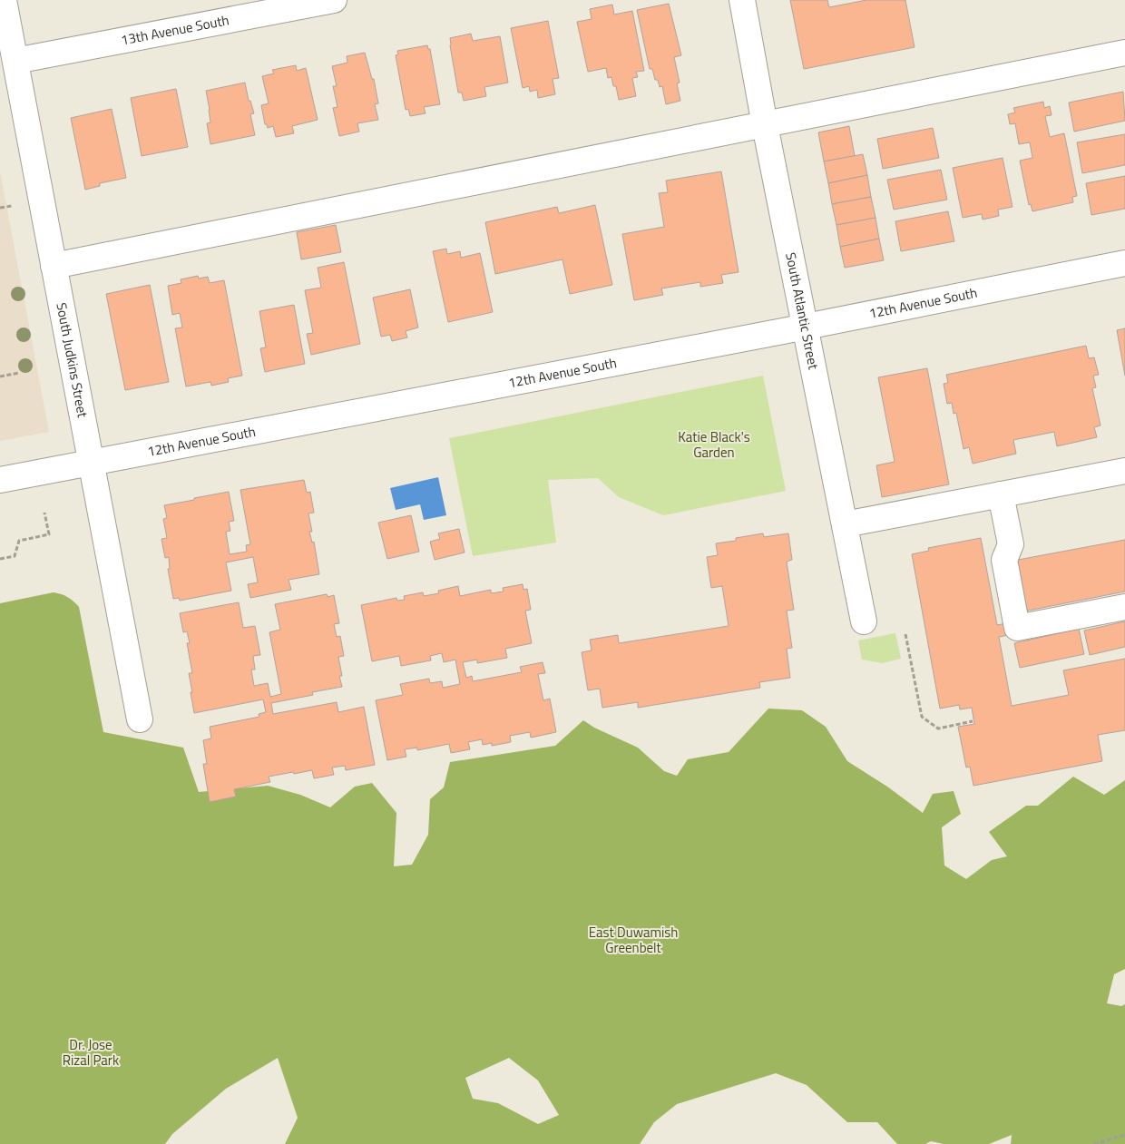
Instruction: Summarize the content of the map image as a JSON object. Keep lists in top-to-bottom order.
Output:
{
  "streets": {
    "street": [
      "13th Avenue South",
      "12th Avenue South",
      "South Atlantic Street",
      "South Judkins Street"
    ]
  },
  "crossings": [
    ["13th Avenue South", "South Judkins Street"],
    ["12th Avenue South", "South Atlantic Street"],
    ["12th Avenue South", "South Judkins Street"]
  ],
  "parks": ["Katie Black's Garden", "East Duwamish Greenbelt", "Dr. Jose Rizal Park"]
}
